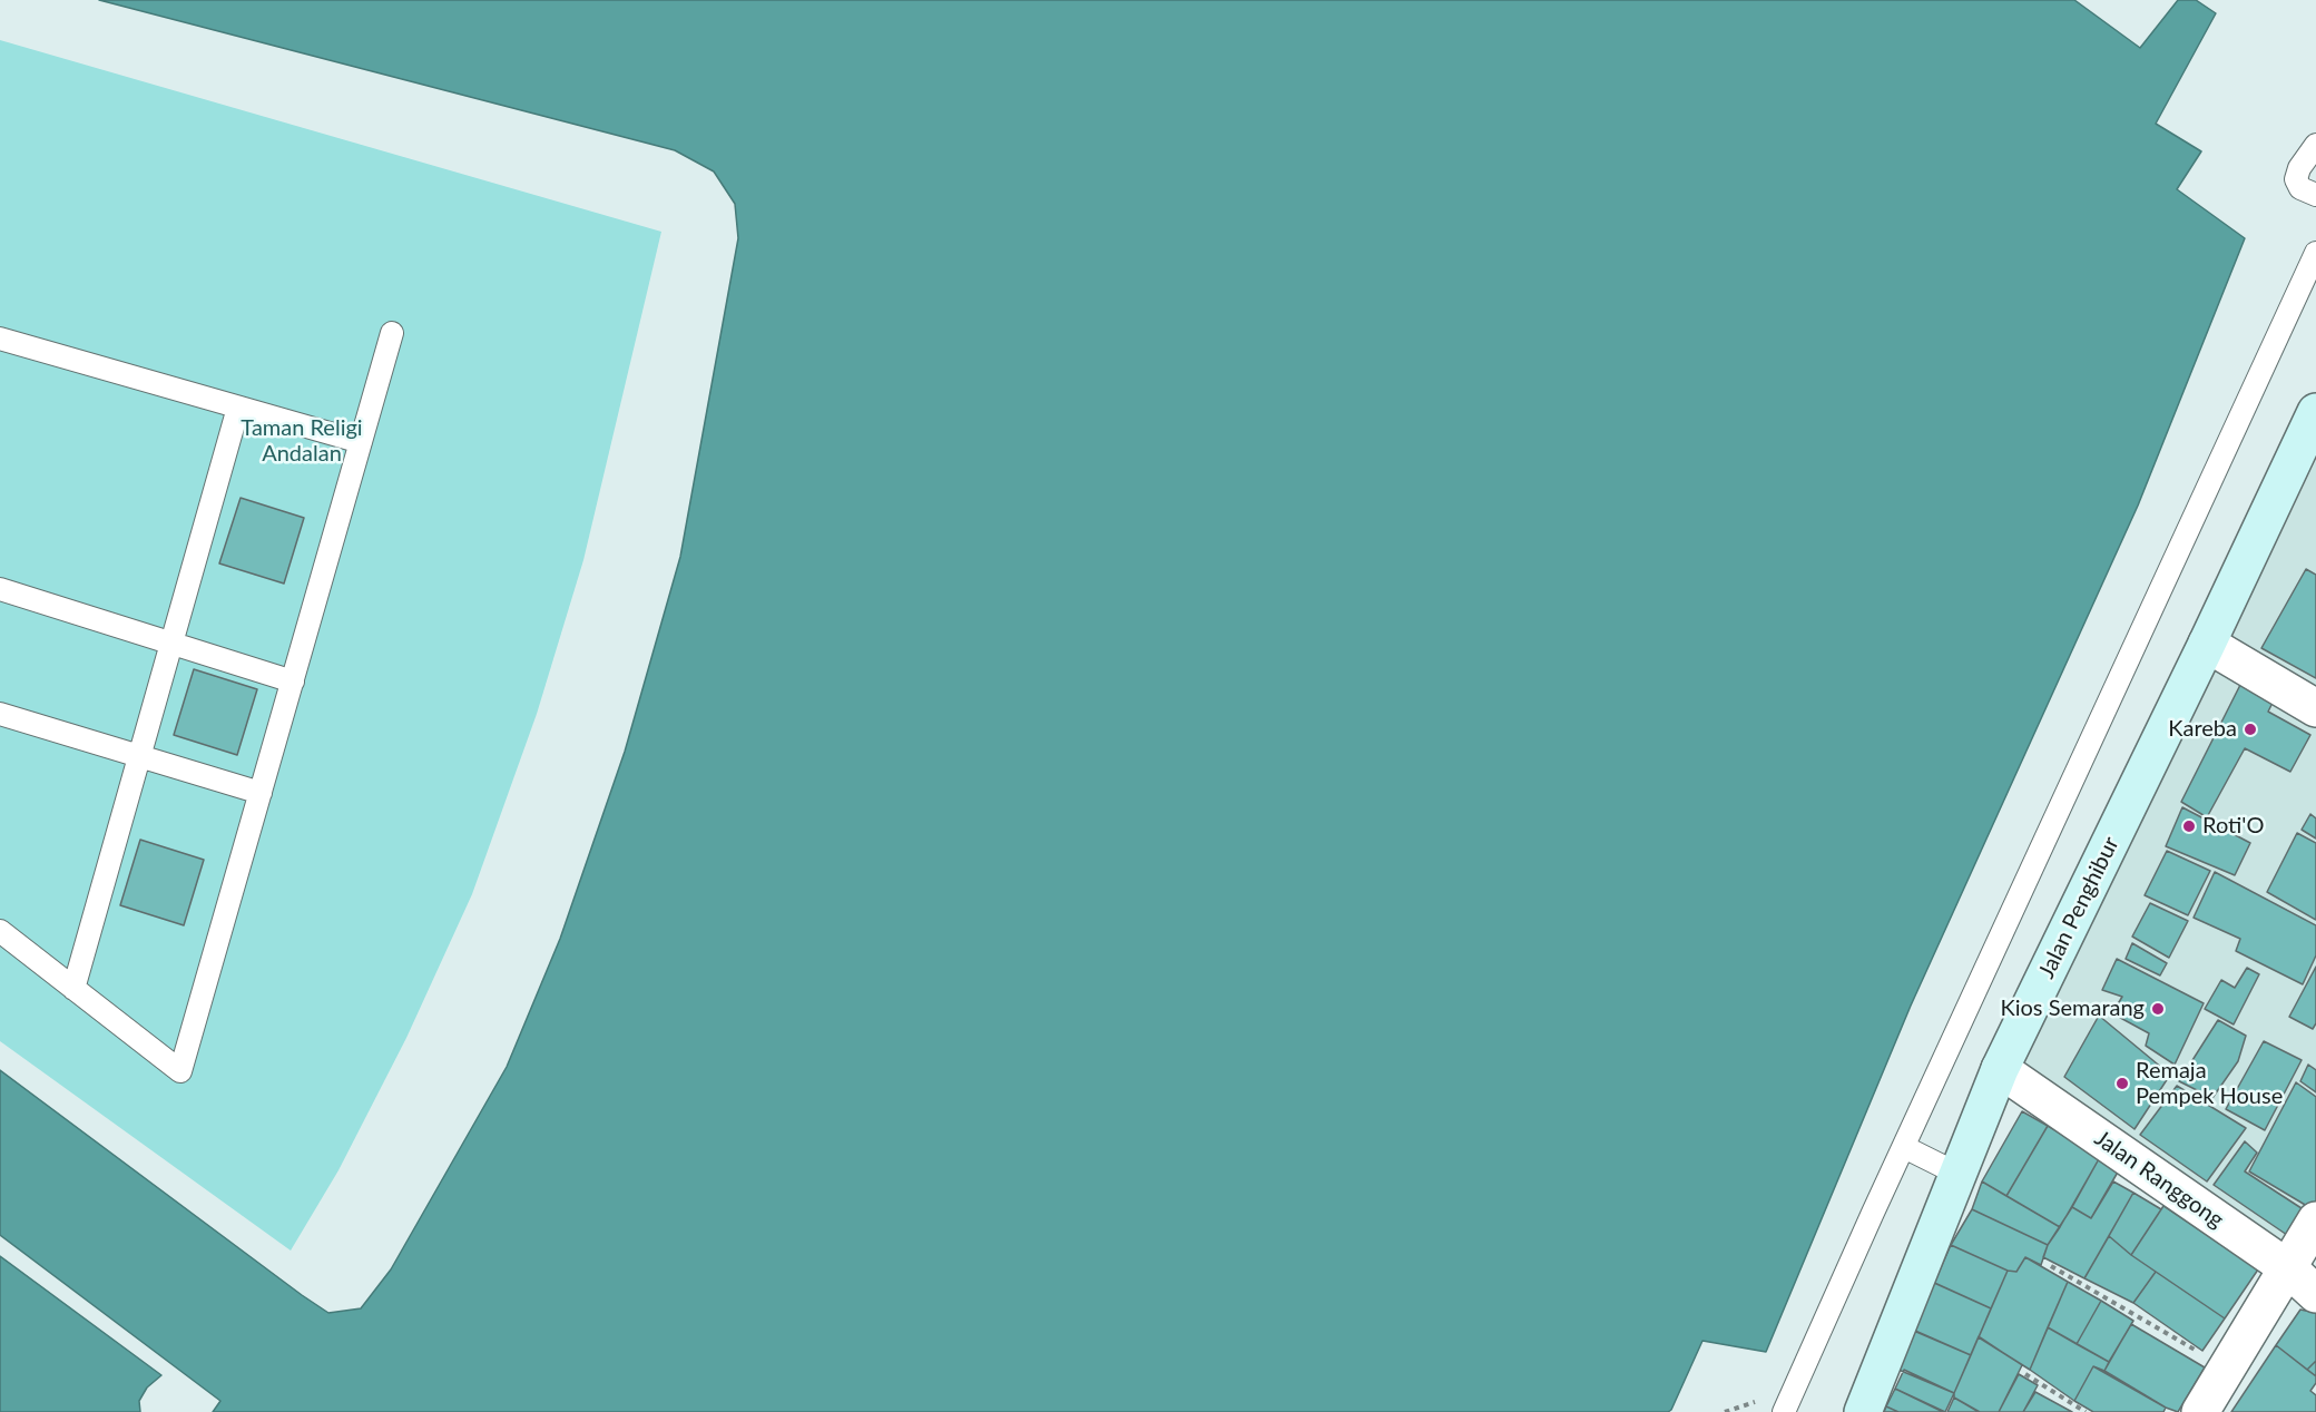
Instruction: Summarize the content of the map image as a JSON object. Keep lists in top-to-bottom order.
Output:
{
  "streets": {
    "main road": ["Jalan Penghibur"],
    "street": ["Jalan Ranggong"]
  },
  "crossings": [
    ["Jalan Penghibur", "Jalan Ranggong"]
  ],
  "parks": ["Taman Religi Andalan"],
  "places": [
    "Kareba",
    "Roti'O",
    "Kios Semarang",
    "Remaja Pempek House"
  ]
}
